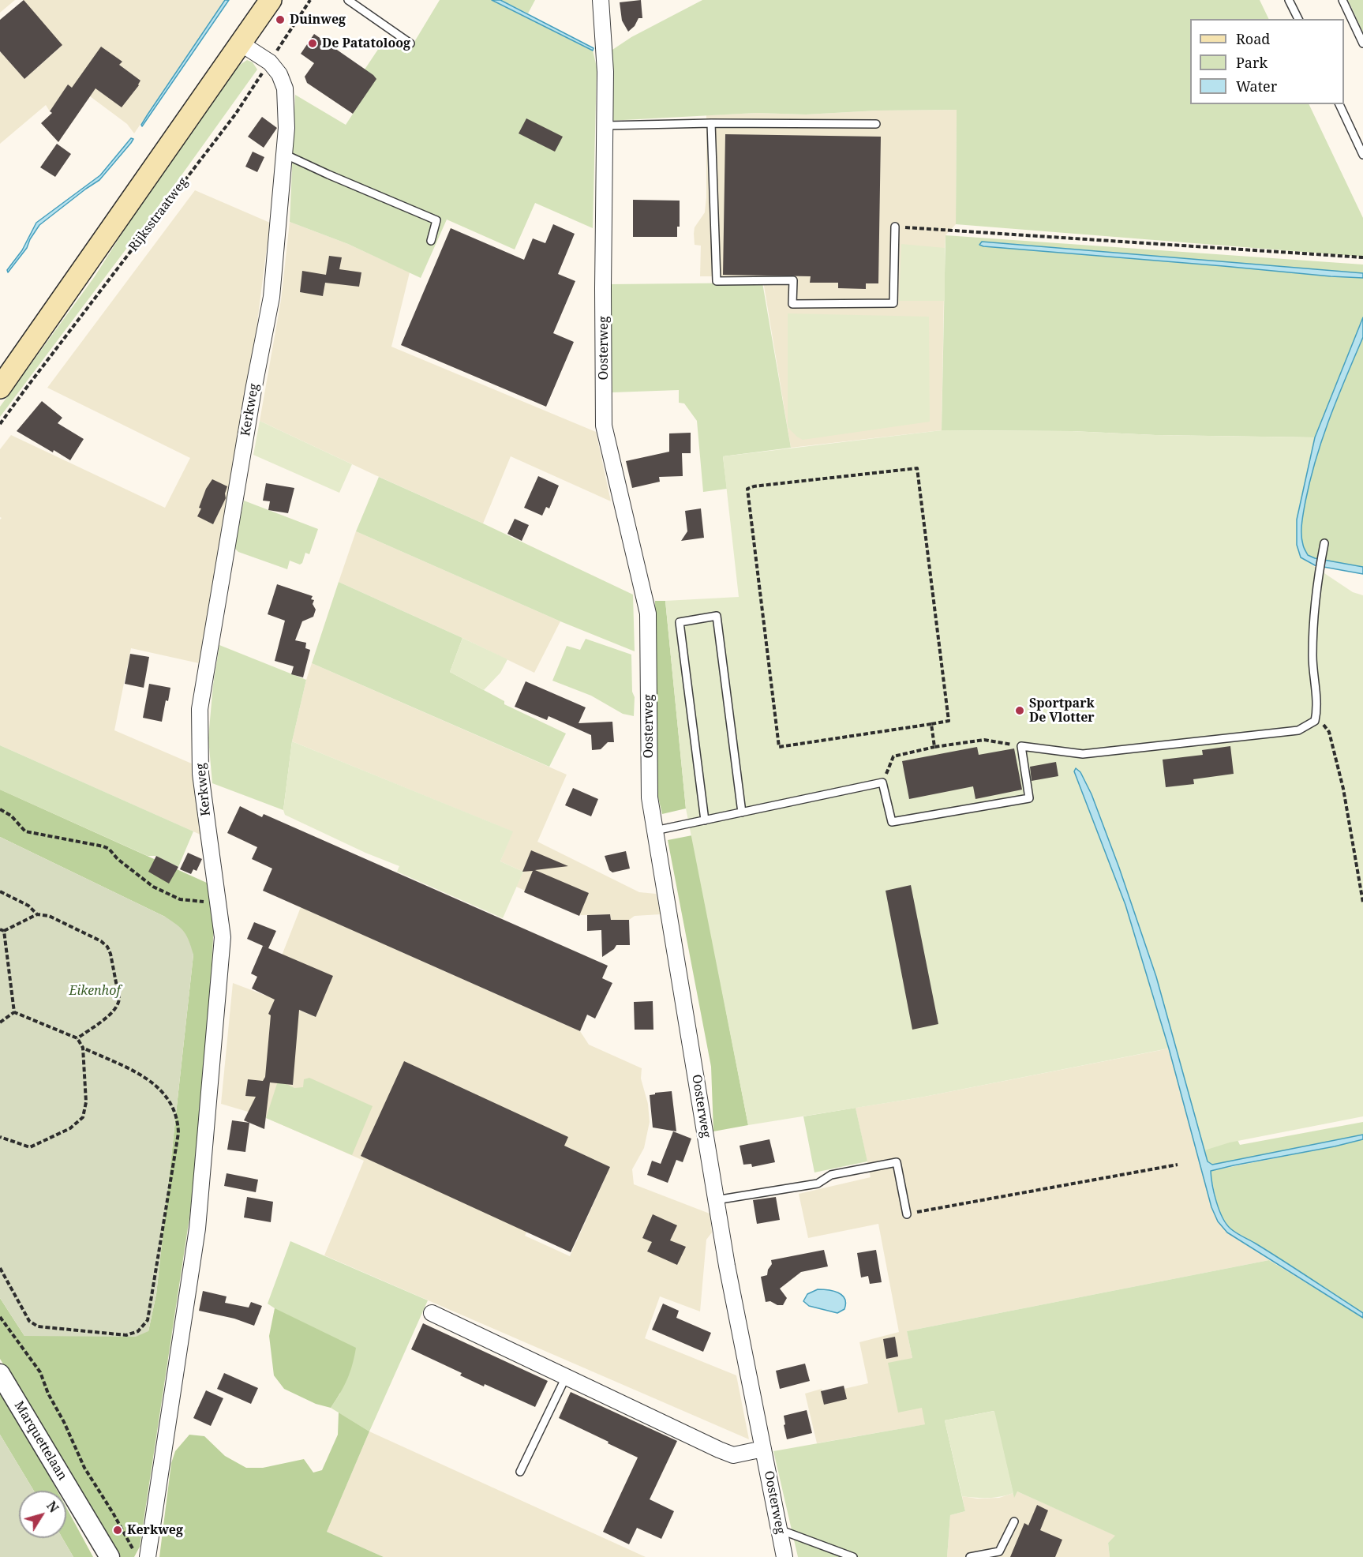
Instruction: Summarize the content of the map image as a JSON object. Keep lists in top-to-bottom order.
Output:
{
  "streets": {
    "street": ["Oosterweg", "Kerkweg", "Marquettelaan"],
    "path": ["Rijksstraatweg"]
  },
  "crossings": [
    ["Rijksstraatweg", "Kerkweg"]
  ],
  "parks": ["Eikenhof"],
  "places": [
    "Duinweg",
    "De Patatoloog",
    "Sportpark De Vlotter",
    "Kerkweg"
  ],
  "legend": ["Road", "Park", "Water"],
  "north": "top right"
}
